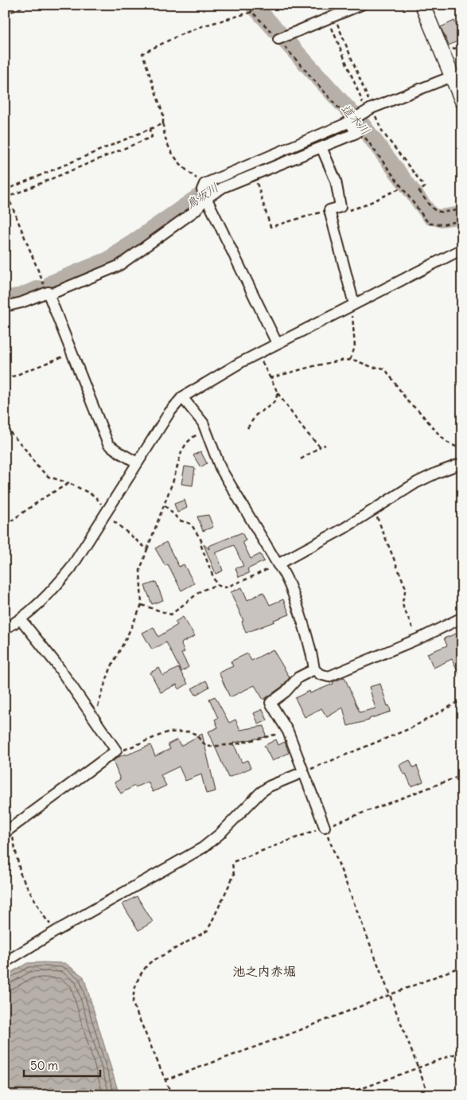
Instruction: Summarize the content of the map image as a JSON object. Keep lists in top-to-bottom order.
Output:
{
  "districts": ["池之内赤堀"],
  "water": ["道木川", "鳥坂川"],
  "scale_bar": "50 m"
}
